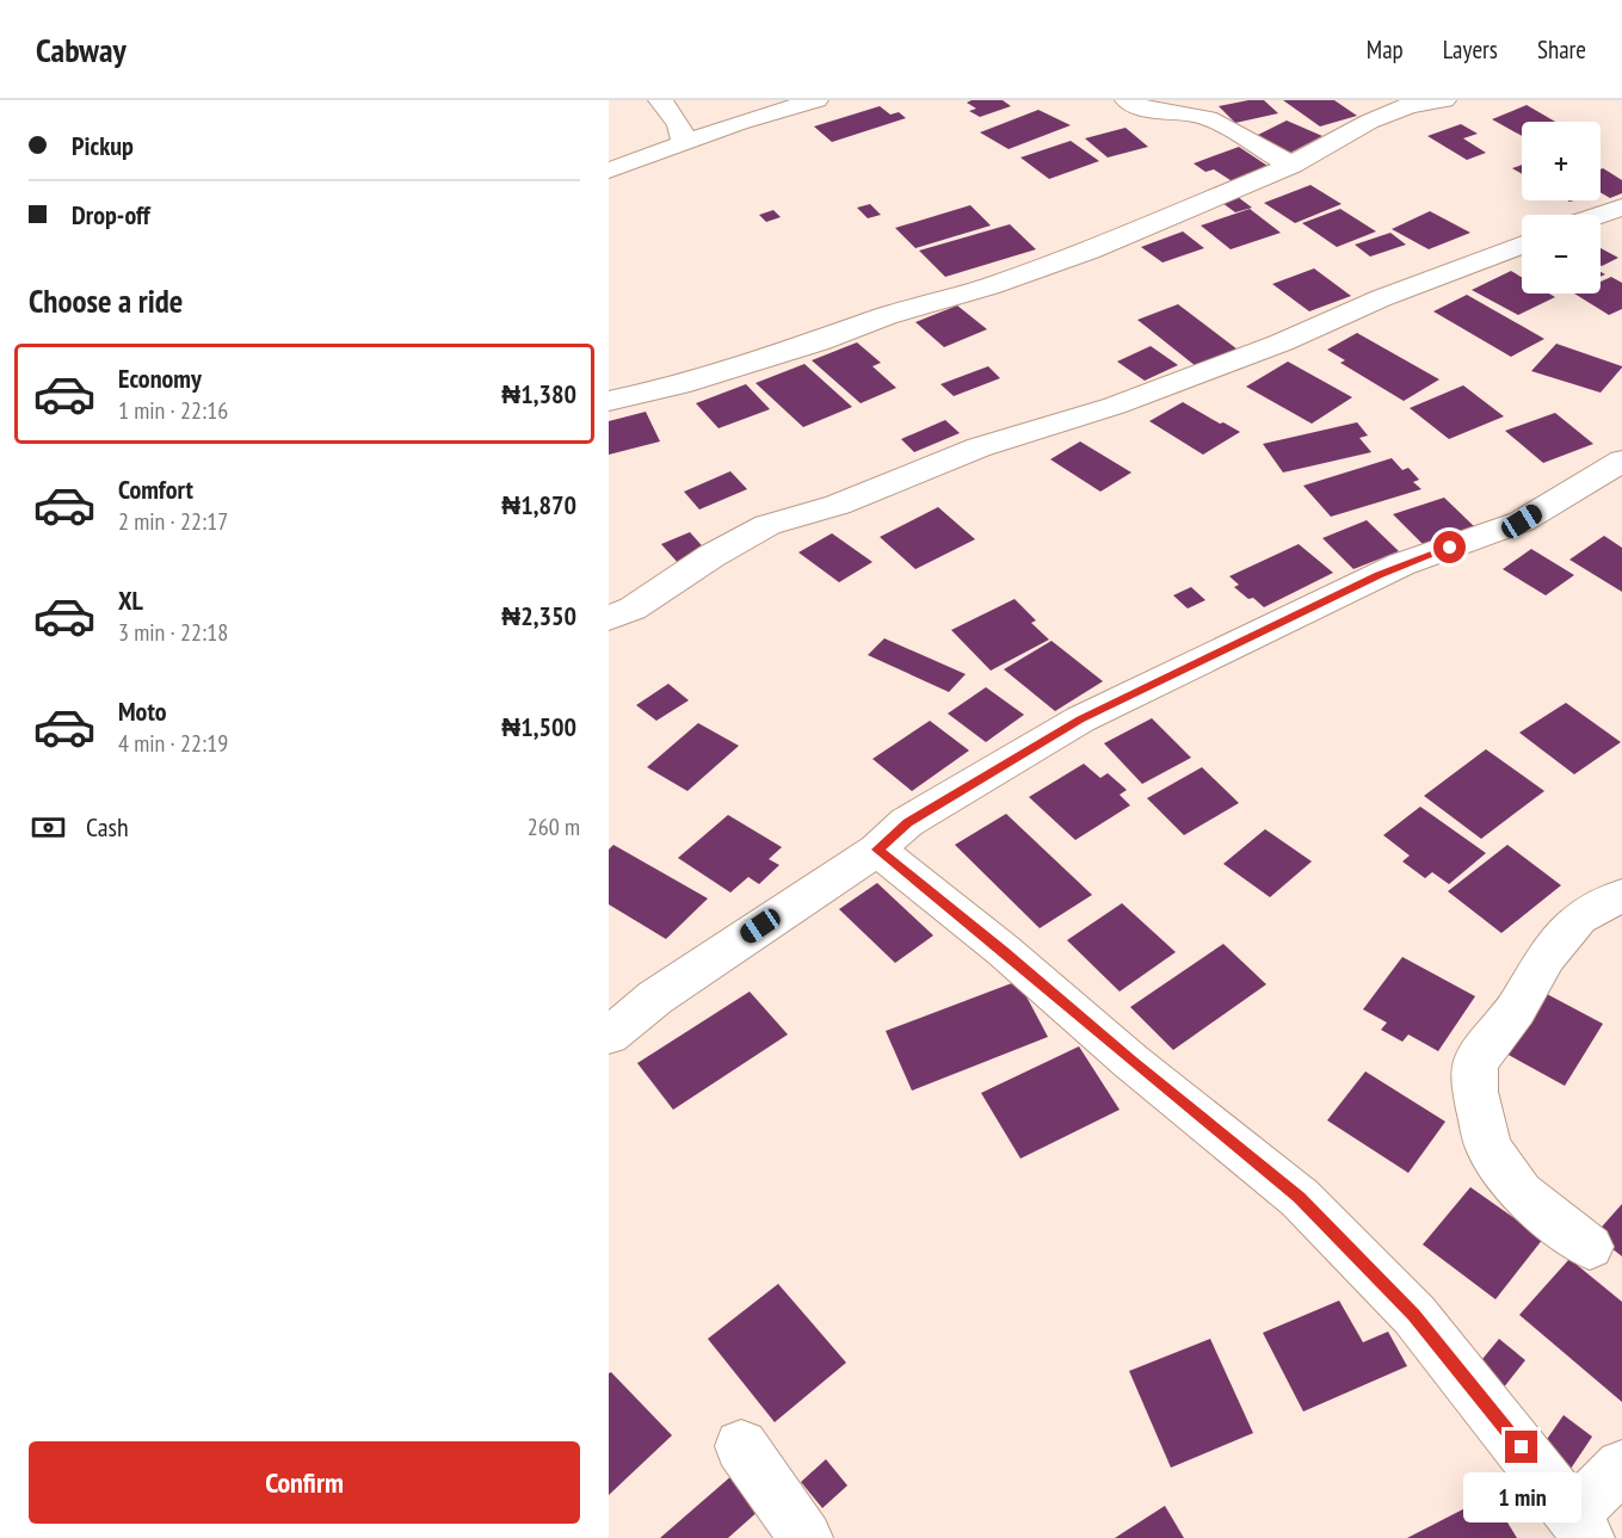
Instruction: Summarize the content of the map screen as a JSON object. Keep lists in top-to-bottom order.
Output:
{
  "page": {
    "header": "Cabway",
    "nav": ["Map", "Layers", "Share"],
    "banner": ["Pickup", "Drop-off"],
    "map_buttons": ["+", "−"],
    "heading": "Choose a ride",
    "list": [
      {
        "name": "Economy",
        "note": "1 min · 22:16",
        "value": "₦1,380"
      },
      {
        "name": "Comfort",
        "note": "2 min · 22:17",
        "value": "₦1,870"
      },
      {
        "name": "XL",
        "note": "3 min · 22:18",
        "value": "₦2,350"
      },
      {
        "name": "Moto",
        "note": "4 min · 22:19",
        "value": "₦1,500"
      }
    ],
    "pay": ["Cash", "260 m"],
    "buttons": "Confirm",
    "bubble": "1 min"
  }
}
